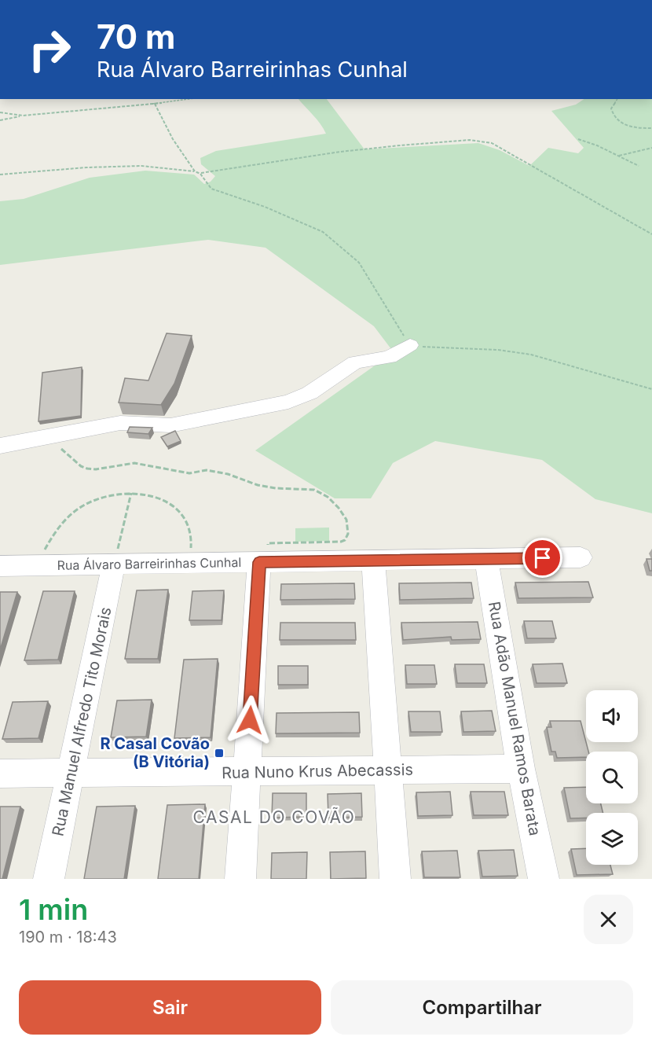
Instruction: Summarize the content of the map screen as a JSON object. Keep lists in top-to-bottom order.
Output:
{
  "streets": {
    "street": [
      "Rua Álvaro Barreirinhas Cunhal",
      "Rua Adão Manuel Ramos Barata",
      "Rua Manuel Alfredo Tito Morais",
      "Rua Nuno Krus Abecassis"
    ]
  },
  "crossings": [
    ["Rua Álvaro Barreirinhas Cunhal", "Rua Adão Manuel Ramos Barata"],
    ["Rua Álvaro Barreirinhas Cunhal", "Rua Manuel Alfredo Tito Morais"],
    ["Rua Adão Manuel Ramos Barata", "Rua Nuno Krus Abecassis"],
    ["Rua Manuel Alfredo Tito Morais", "Rua Nuno Krus Abecassis"]
  ],
  "districts": ["CASAL DO COVÃO"],
  "places": {
    "transit": ["R Casal Covão (B Vitória)"]
  },
  "page": {
    "turn": ["70 m", "Rua Álvaro Barreirinhas Cunhal"],
    "heading": ["1 min", "190 m · 18:43"],
    "buttons": ["Sair", "Compartilhar"]
  }
}
